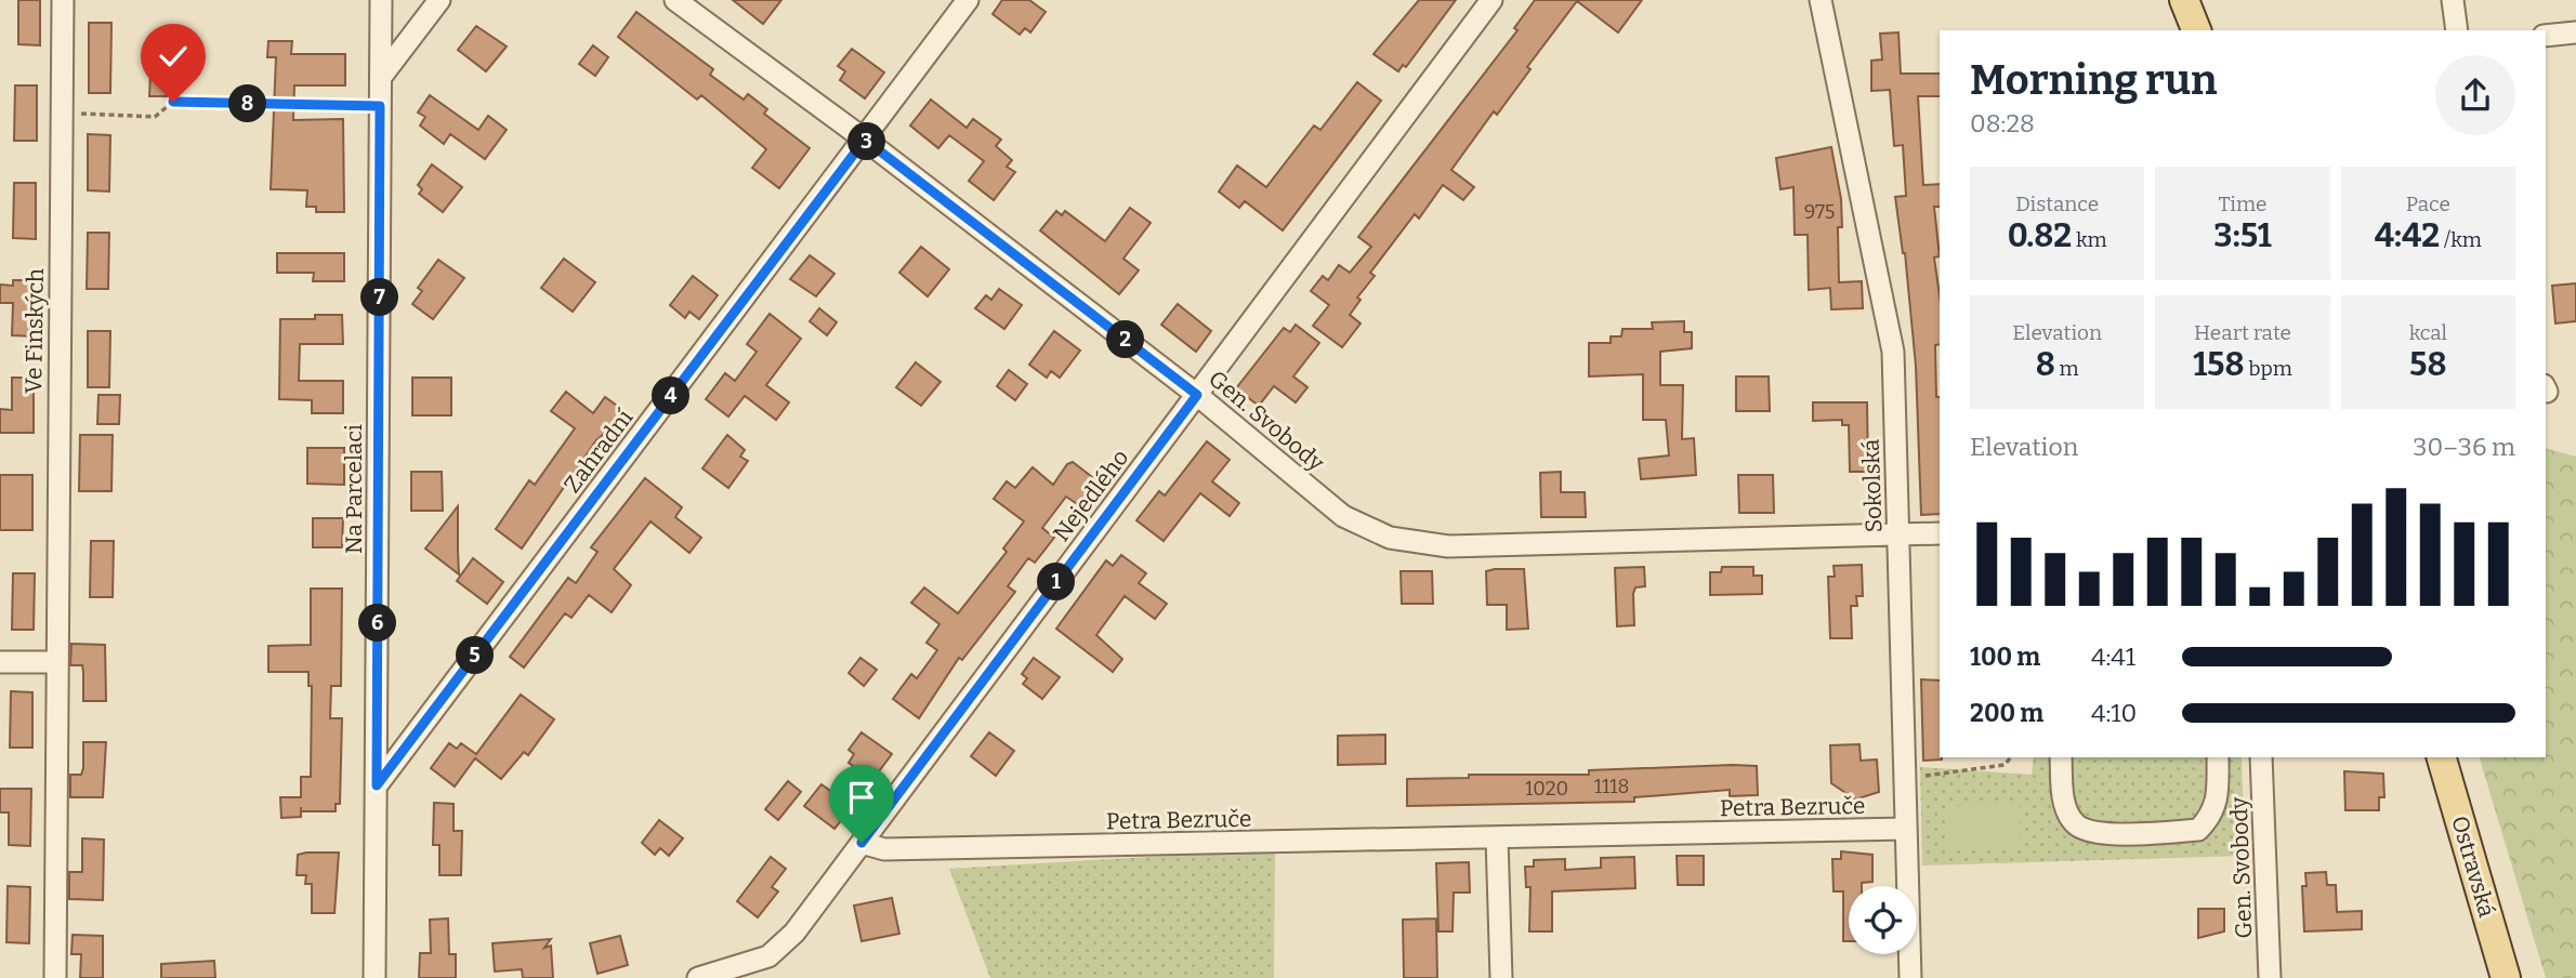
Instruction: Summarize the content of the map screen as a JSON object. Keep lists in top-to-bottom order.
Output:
{
  "streets": {
    "main road": ["Ostravská"],
    "street": [
      "Ve Finských",
      "Gen. Svobody",
      "Zahradní",
      "Sokolská",
      "Na Parcelaci",
      "Nejedlého",
      "Petra Bezruče"
    ]
  },
  "crossings": [
    ["Gen. Svobody", "Zahradní"],
    ["Gen. Svobody", "Sokolská"],
    ["Gen. Svobody", "Nejedlého"],
    ["Zahradní", "Na Parcelaci"],
    ["Sokolská", "Petra Bezruče"],
    ["Nejedlého", "Petra Bezruče"]
  ],
  "house_numbers": ["975", "1118", "1020"],
  "page": {
    "heading": ["Morning run", "08:28"],
    "pins": [
      "8",
      "3",
      "7",
      "2",
      "4",
      "1",
      "6",
      "5"
    ],
    "stats": [
      ["Distance", "0.82 km"],
      ["Time", "3:51"],
      ["Pace", "4:42 /km"],
      ["Elevation", "8 m"],
      ["Heart rate", "158 bpm"],
      ["kcal", "58"]
    ],
    "chart": ["Elevation", "30–36 m"],
    "list": [
      {
        "name": "100 m",
        "note": "4:41"
      },
      {
        "name": "200 m",
        "note": "4:10"
      }
    ]
  }
}
